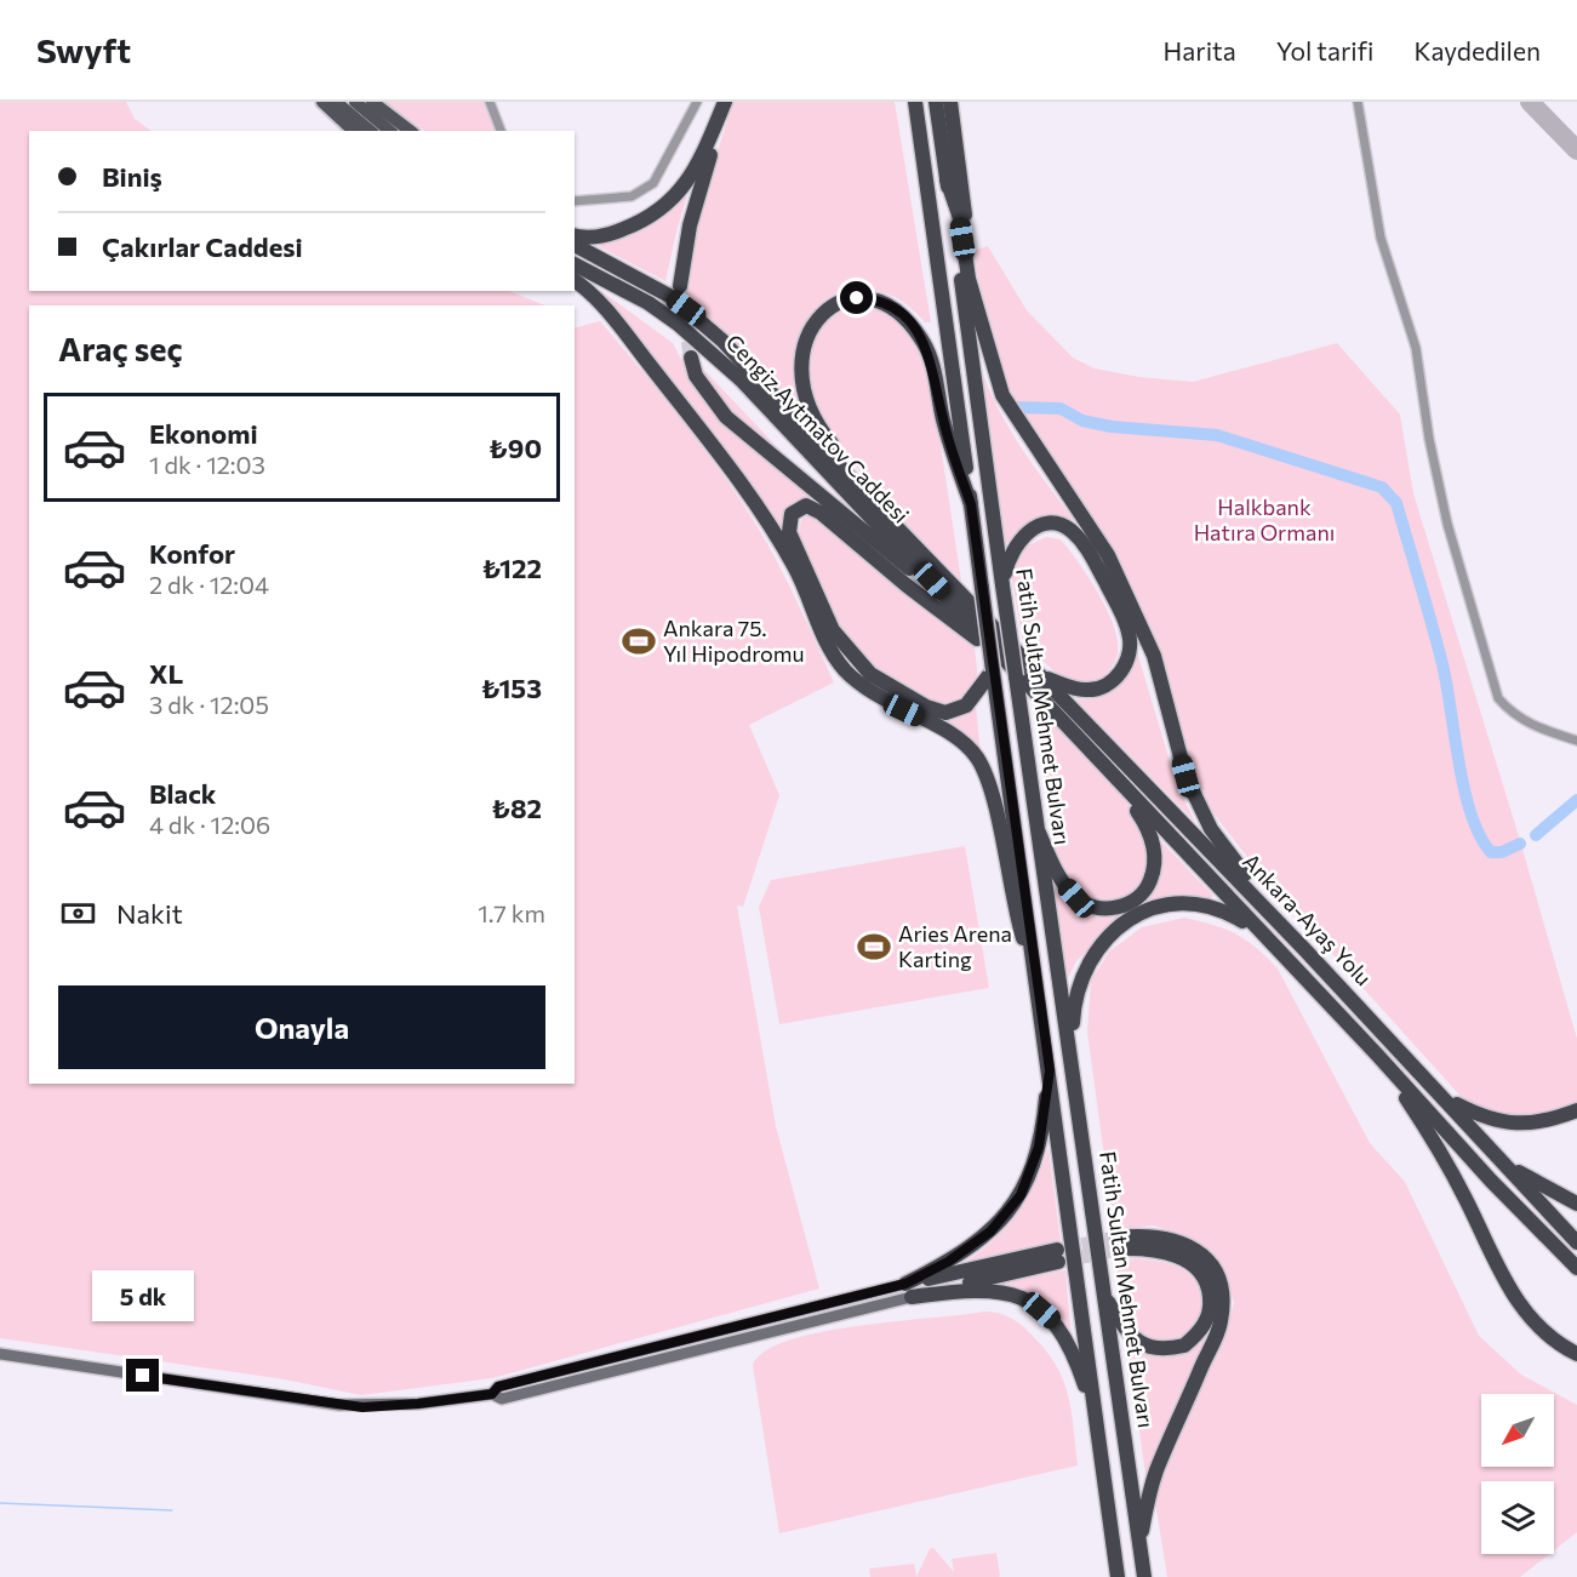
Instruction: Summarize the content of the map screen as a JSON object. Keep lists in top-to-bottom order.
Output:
{
  "streets": {
    "highway": ["Cengiz Aytmatov Caddesi", "Fatih Sultan Mehmet Bulvarı", "Ankara-Ayaş Yolu"]
  },
  "crossings": [
    ["Cengiz Aytmatov Caddesi", "Ankara-Ayaş Yolu"]
  ],
  "parks": ["Halkbank Hatıra Ormanı"],
  "places": {
    "sports": ["Ankara 75. Yıl Hipodromu", "Aries Arena Karting"]
  },
  "north": "bottom left",
  "page": {
    "header": "Swyft",
    "nav": ["Harita", "Yol tarifi", "Kaydedilen"],
    "banner": ["Biniş", "Çakırlar Caddesi"],
    "heading": "Araç seç",
    "list": [
      {
        "name": "Ekonomi",
        "note": "1 dk · 12:03",
        "value": "₺90"
      },
      {
        "name": "Konfor",
        "note": "2 dk · 12:04",
        "value": "₺122"
      },
      {
        "name": "XL",
        "note": "3 dk · 12:05",
        "value": "₺153"
      },
      {
        "name": "Black",
        "note": "4 dk · 12:06",
        "value": "₺82"
      }
    ],
    "pay": ["Nakit", "1.7 km"],
    "buttons": "Onayla",
    "bubble": "5 dk"
  }
}
